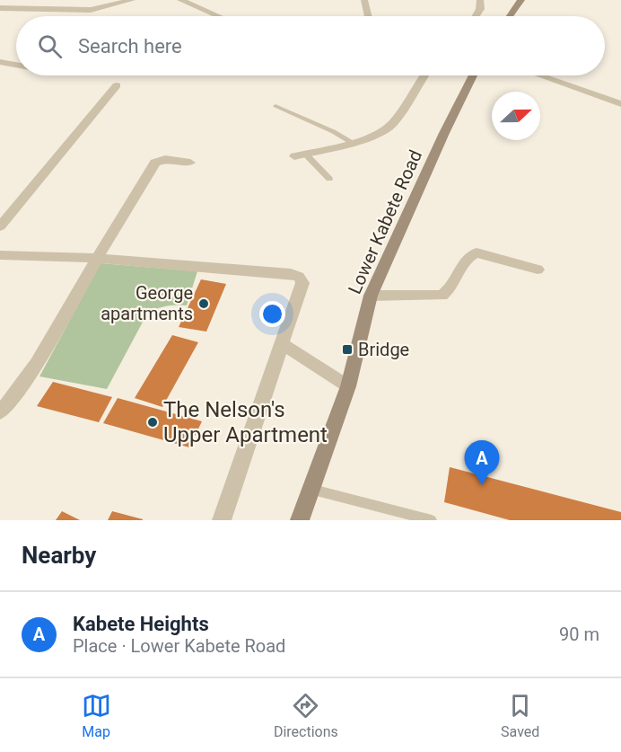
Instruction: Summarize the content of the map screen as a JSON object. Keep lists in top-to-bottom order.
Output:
{
  "streets": {
    "main road": ["Lower Kabete Road"]
  },
  "places": {
    "other": ["George apartments", "The Nelson's Upper Apartment"],
    "transit": ["Bridge"]
  },
  "north": "right",
  "page": {
    "search": "Search here",
    "pins": "A",
    "heading": "Nearby",
    "list": [
      {
        "mark": "A",
        "name": "Kabete Heights",
        "note": "Place · Lower Kabete Road",
        "value": "90 m"
      }
    ],
    "nav": ["Map", "Directions", "Saved"]
  }
}
